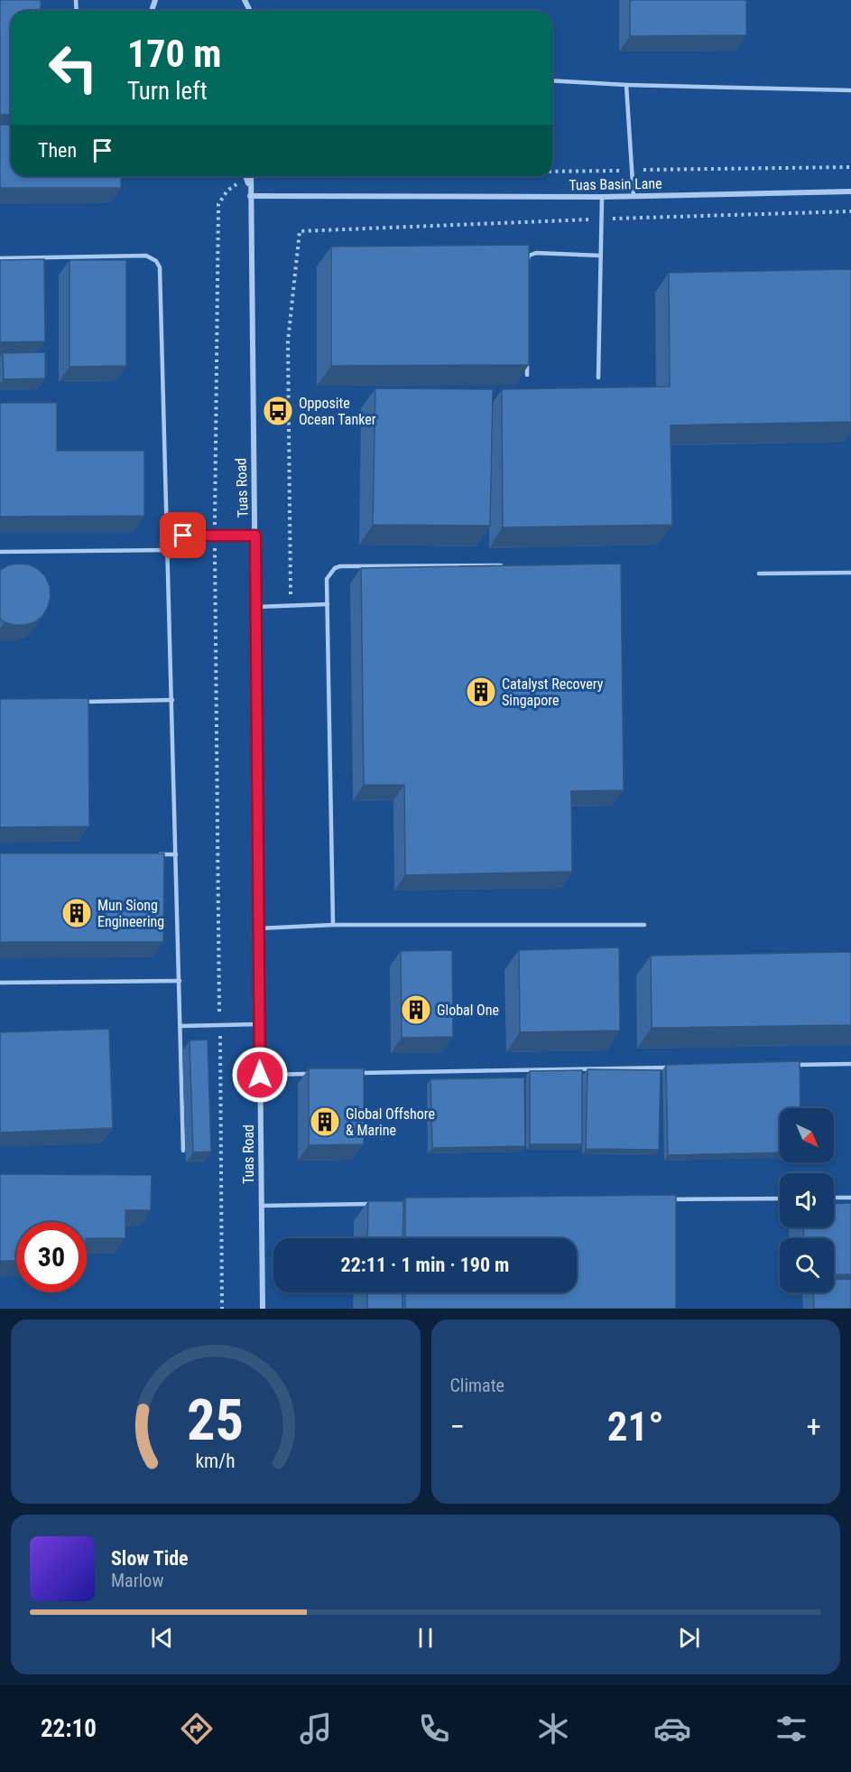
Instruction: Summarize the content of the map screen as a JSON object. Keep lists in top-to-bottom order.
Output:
{
  "streets": {
    "street": ["Tuas Basin Lane", "Tuas Road"]
  },
  "crossings": [
    ["Tuas Basin Lane", "Tuas Road"]
  ],
  "places": {
    "bus stop": ["Opposite Ocean Tanker"],
    "building": [
      "Catalyst Recovery Singapore",
      "Mun Siong Engineering",
      "Global One",
      "Global Offshore & Marine"
    ]
  },
  "north": "bottom right",
  "page": {
    "turn": ["170 m", "Turn left"],
    "then": "Then",
    "limit": "30",
    "trip": "22:11 · 1 min · 190 m",
    "tile": "Climate",
    "heat": ["−", "21°", "+"],
    "song": ["Slow Tide", "Marlow"],
    "tabs": "22:10",
    "gauge": ["25", "km/h"]
  }
}
